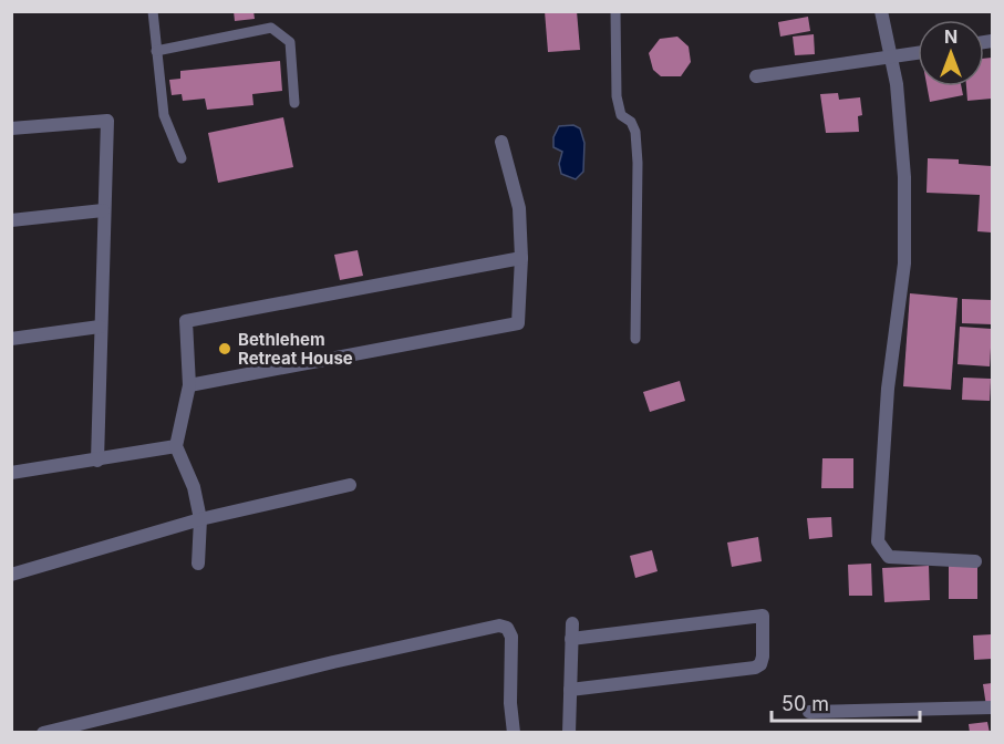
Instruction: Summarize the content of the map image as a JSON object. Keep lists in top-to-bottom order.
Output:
{
  "places": ["Bethlehem Retreat House"],
  "scale_bar": "50 m",
  "north": "top"
}
